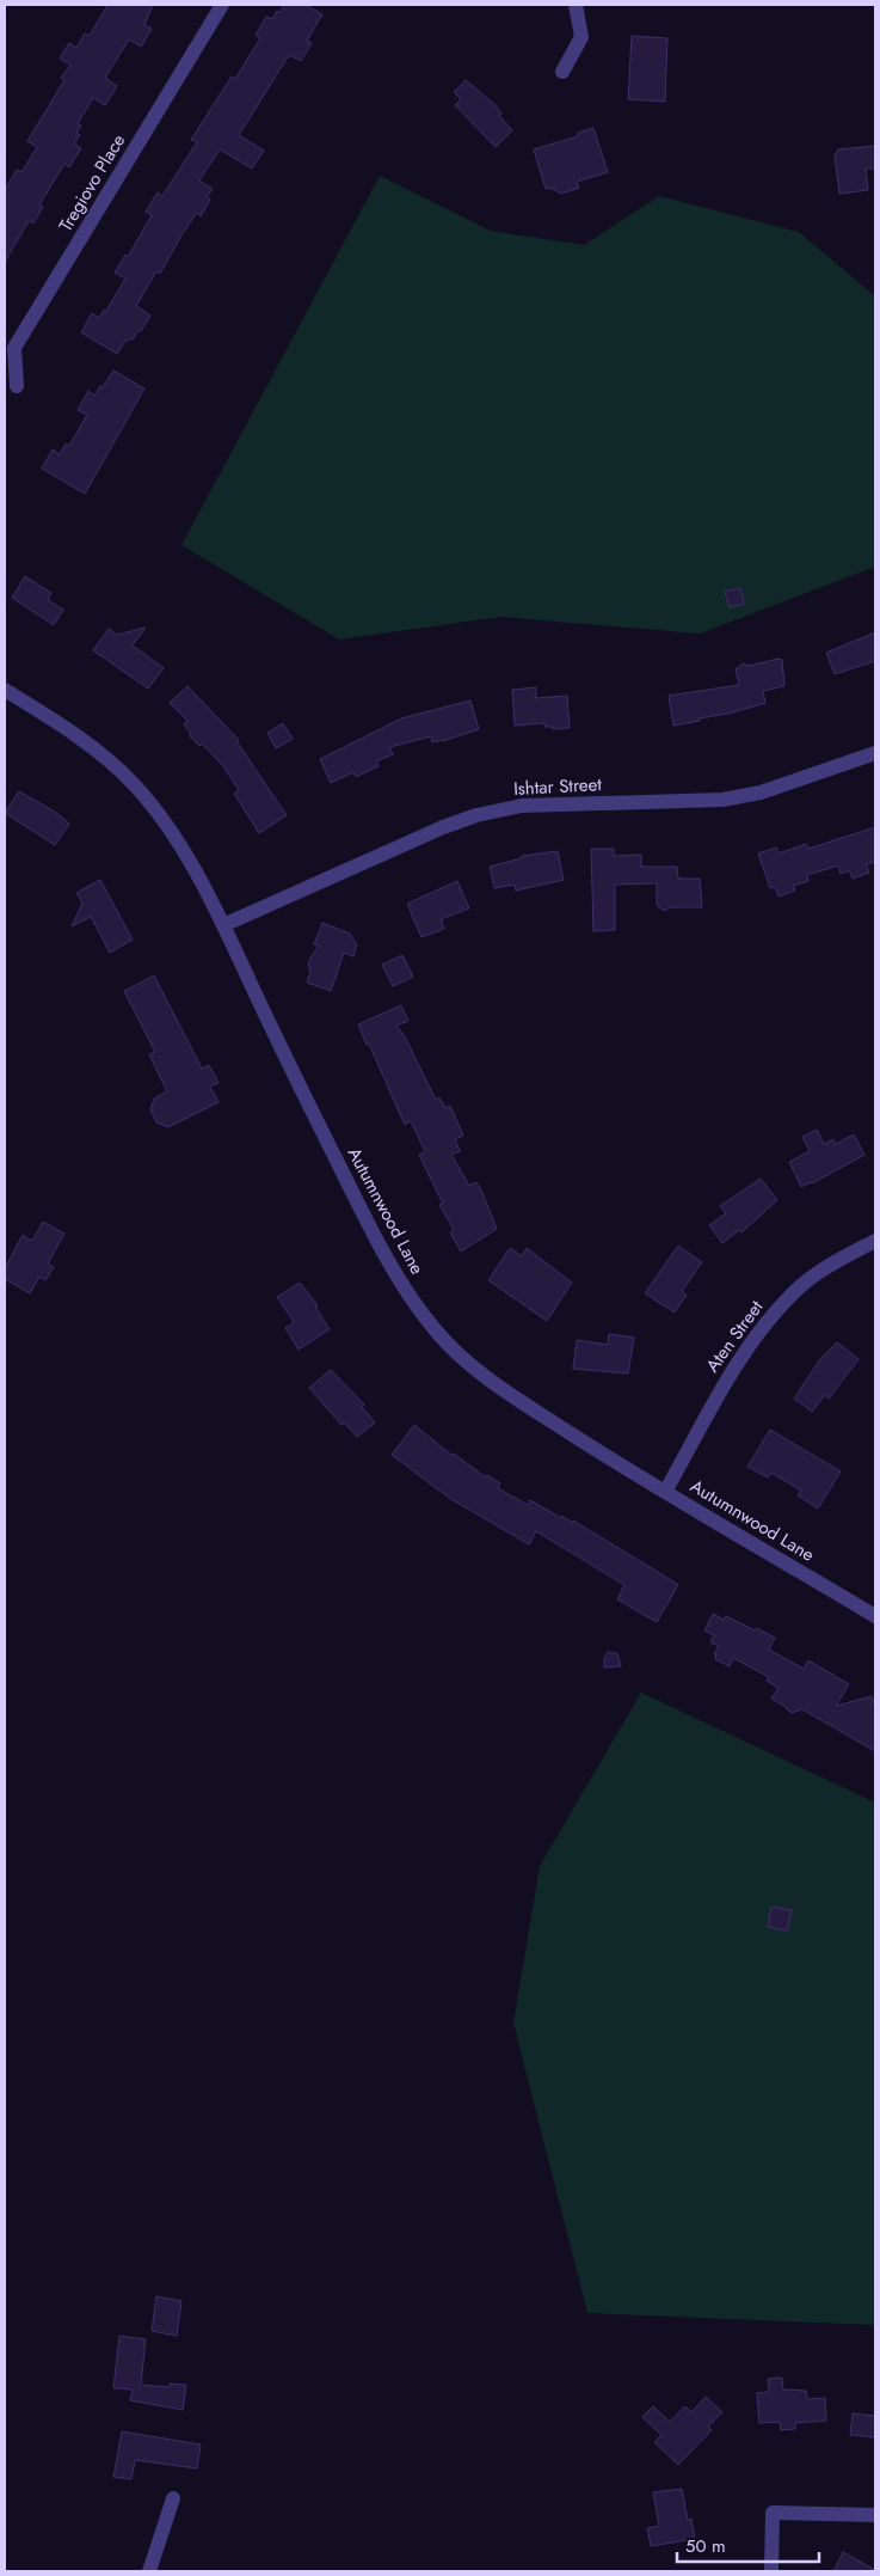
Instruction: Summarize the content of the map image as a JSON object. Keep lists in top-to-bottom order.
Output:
{
  "streets": {
    "street": [
      "Tregiovo Place",
      "Ishtar Street",
      "Autumnwood Lane",
      "Aten Street"
    ]
  },
  "crossings": [
    ["Ishtar Street", "Autumnwood Lane"],
    ["Autumnwood Lane", "Aten Street"]
  ],
  "scale_bar": "50 m"
}
